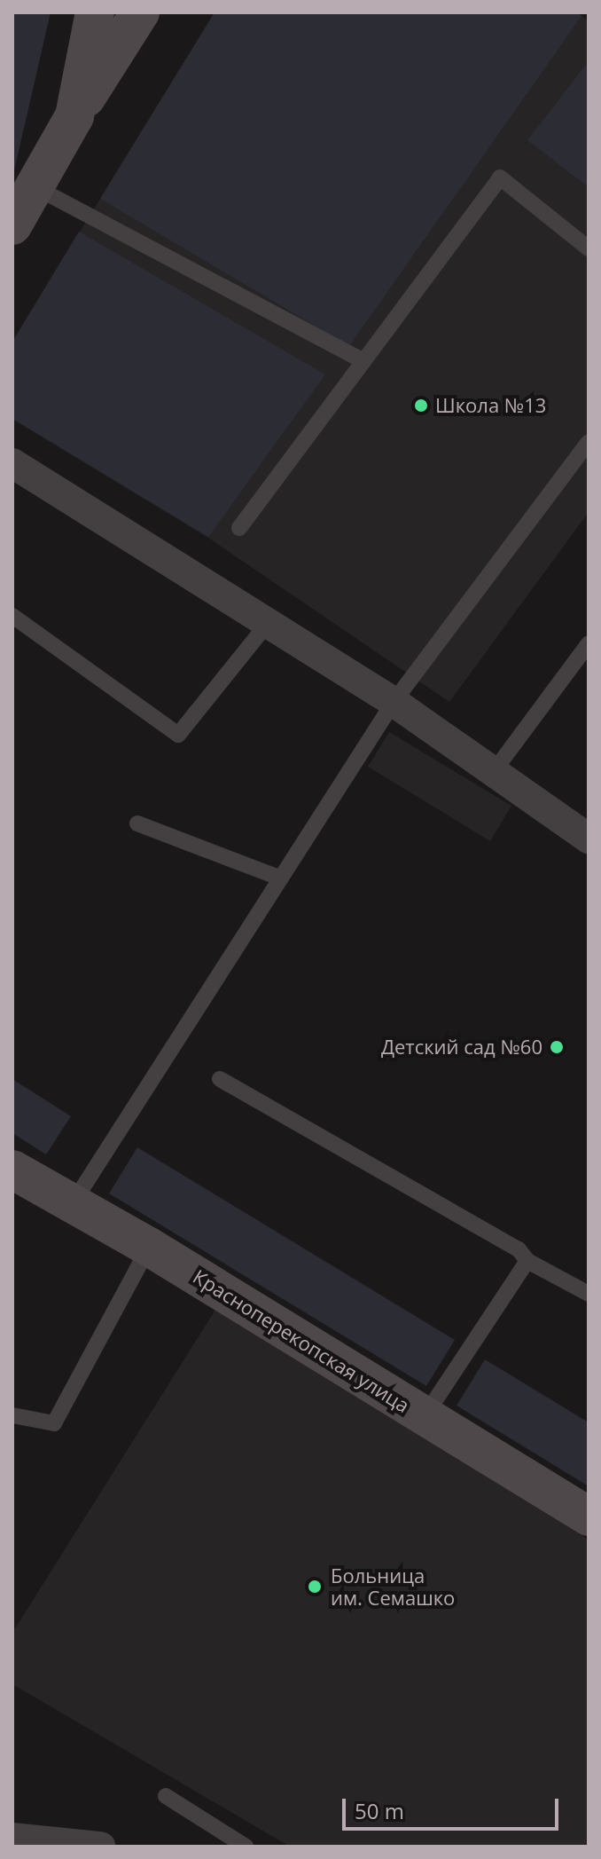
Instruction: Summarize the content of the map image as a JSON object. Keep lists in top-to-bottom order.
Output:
{
  "streets": {
    "street": ["Красноперекопская улица"]
  },
  "places": ["Школа №13", "Детский сад №60", "Больница им. Семашко"],
  "scale_bar": "50 m"
}
